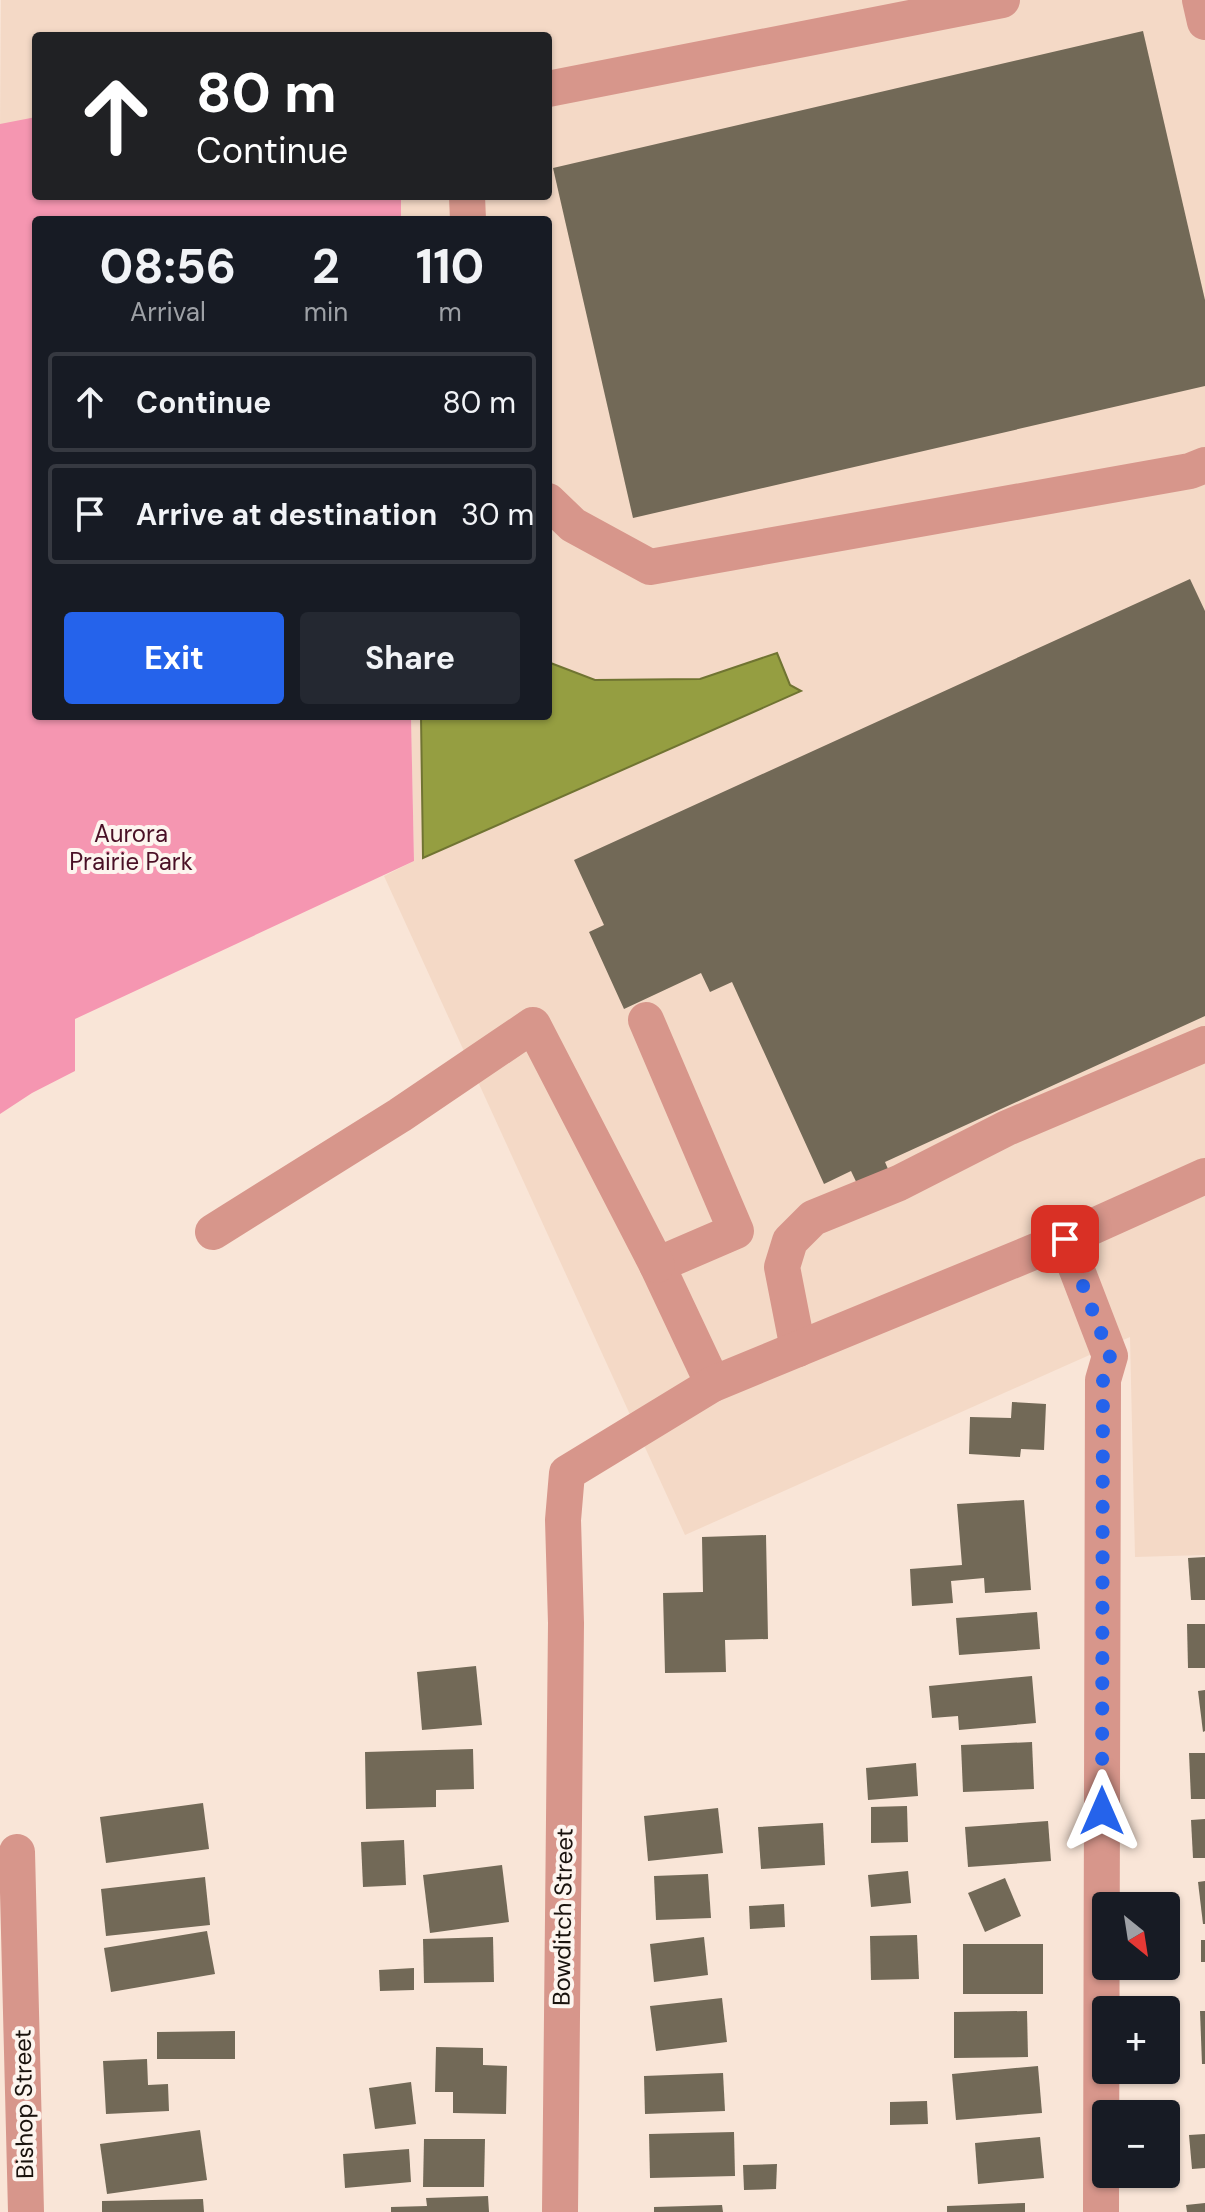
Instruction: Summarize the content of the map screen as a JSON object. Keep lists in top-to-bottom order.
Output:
{
  "streets": {
    "street": ["Bowditch Street", "Bishop Street"]
  },
  "parks": ["Aurora Prairie Park"],
  "north": "bottom right",
  "page": {
    "turn": ["80 m", "Continue"],
    "eta": [
      "08:56",
      "Arrival",
      "2",
      "min",
      "110",
      "m"
    ],
    "list": [
      {
        "name": "Continue",
        "value": "80 m"
      },
      {
        "name": "Arrive at destination",
        "value": "30 m"
      }
    ],
    "buttons": ["Exit", "Share"],
    "map_buttons": ["+", "−"]
  }
}
